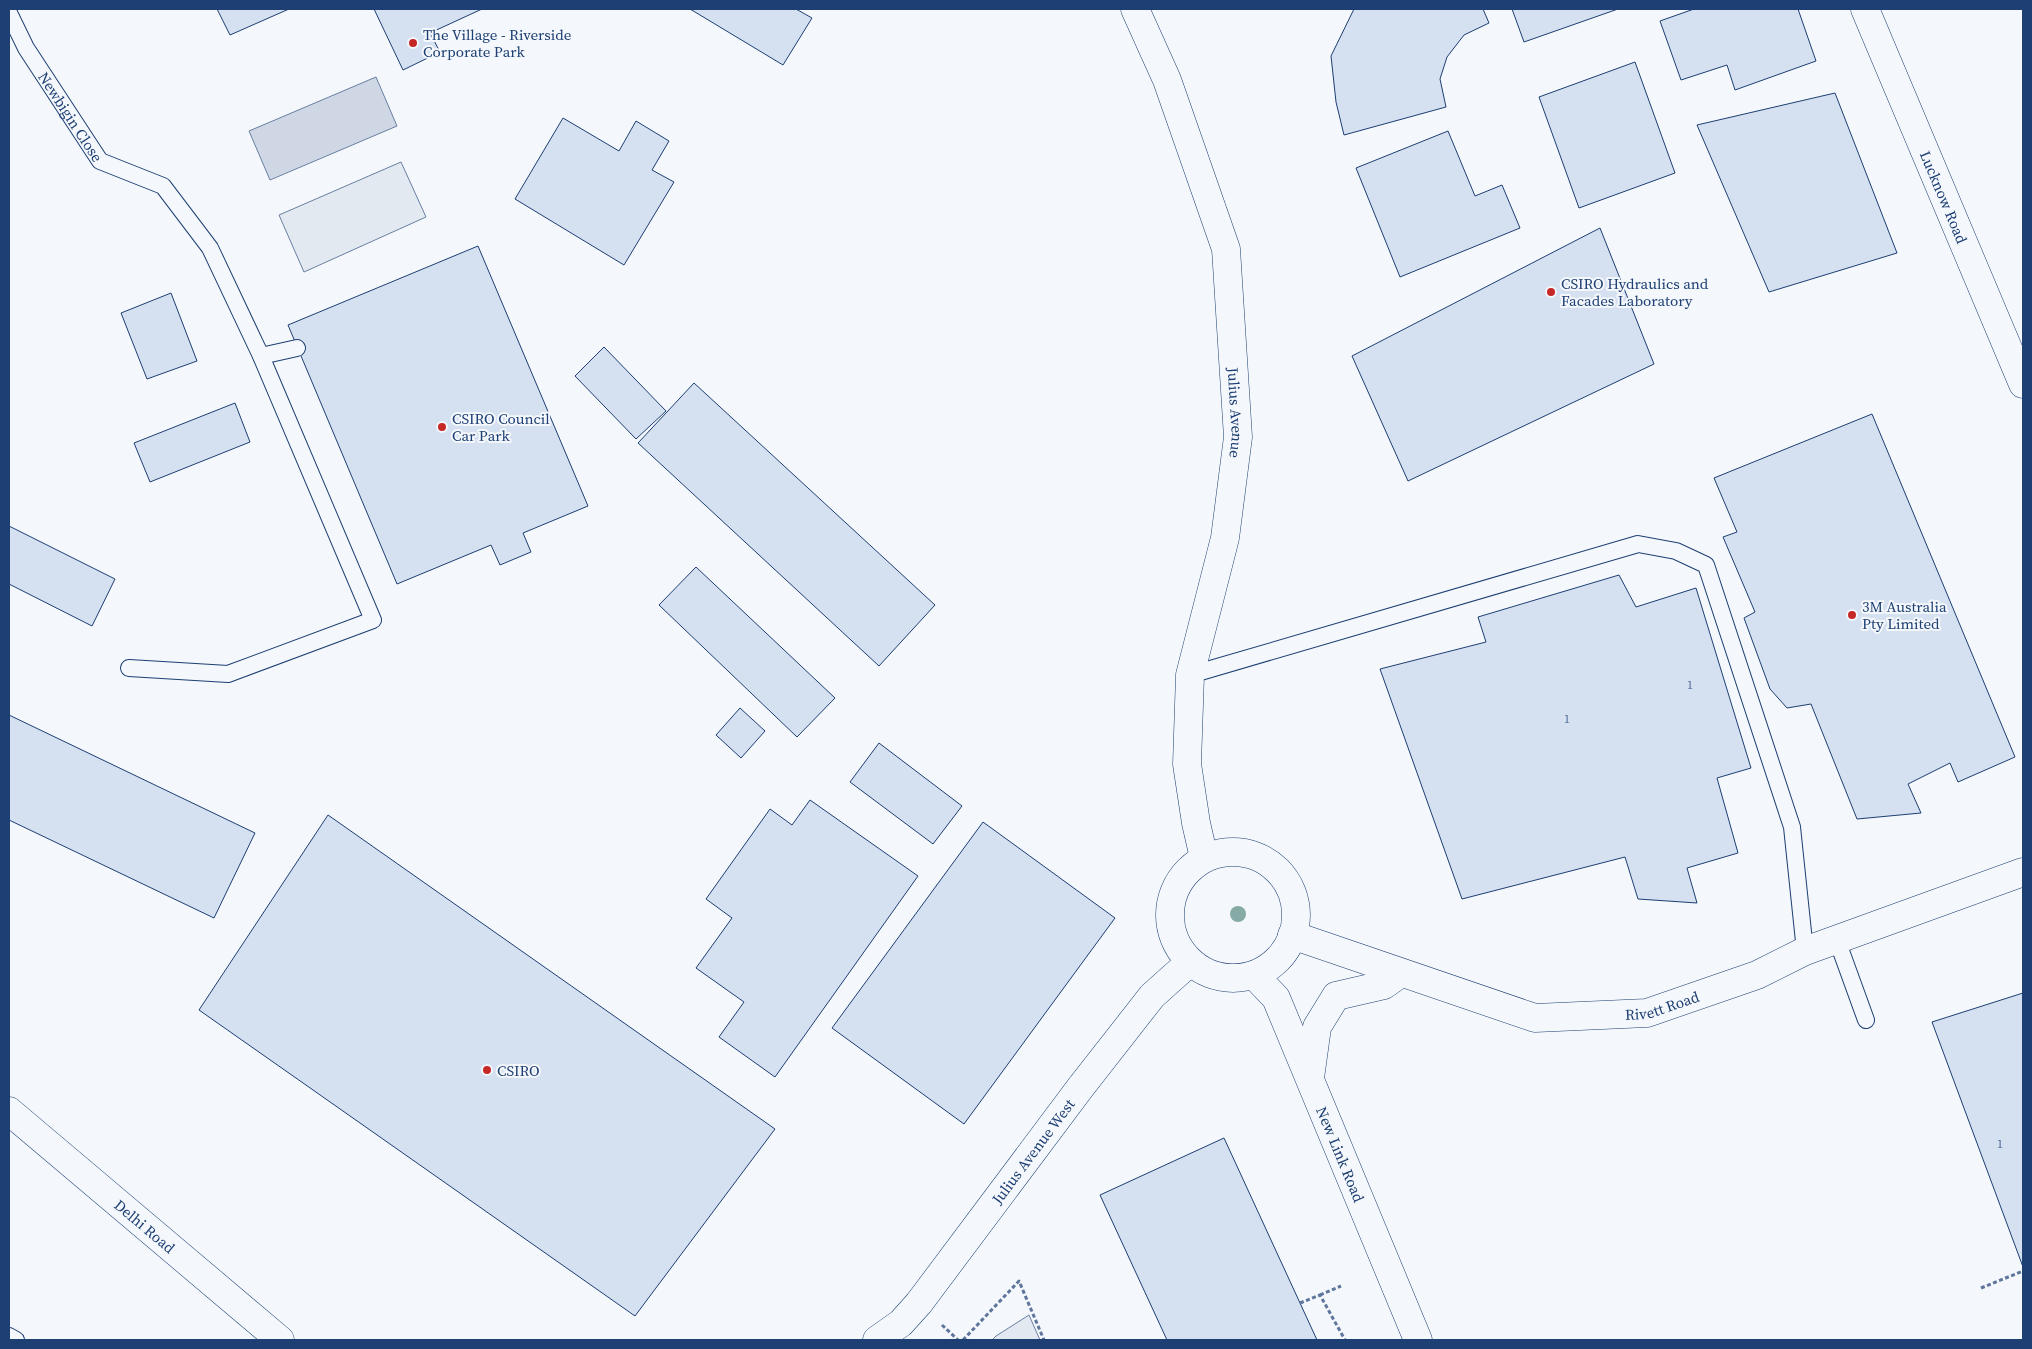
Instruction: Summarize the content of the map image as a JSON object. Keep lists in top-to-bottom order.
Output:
{
  "streets": {
    "street": [
      "Lucknow Road",
      "Julius Avenue",
      "Rivett Road",
      "Julius Avenue West",
      "New Link Road",
      "Delhi Road"
    ],
    "lane": ["Newbigin Close"]
  },
  "crossings": [
    ["Julius Avenue", "Rivett Road"],
    ["Julius Avenue", "Julius Avenue West"],
    ["Julius Avenue", "New Link Road"],
    ["Rivett Road", "Julius Avenue West"],
    ["Rivett Road", "New Link Road"],
    ["Julius Avenue West", "New Link Road"]
  ],
  "places": [
    "The Village - Riverside Corporate Park",
    "CSIRO Hydraulics and Facades Laboratory",
    "CSIRO Council Car Park",
    "3M Australia Pty Limited",
    "CSIRO"
  ],
  "house_numbers": ["1", "1", "1"]
}
